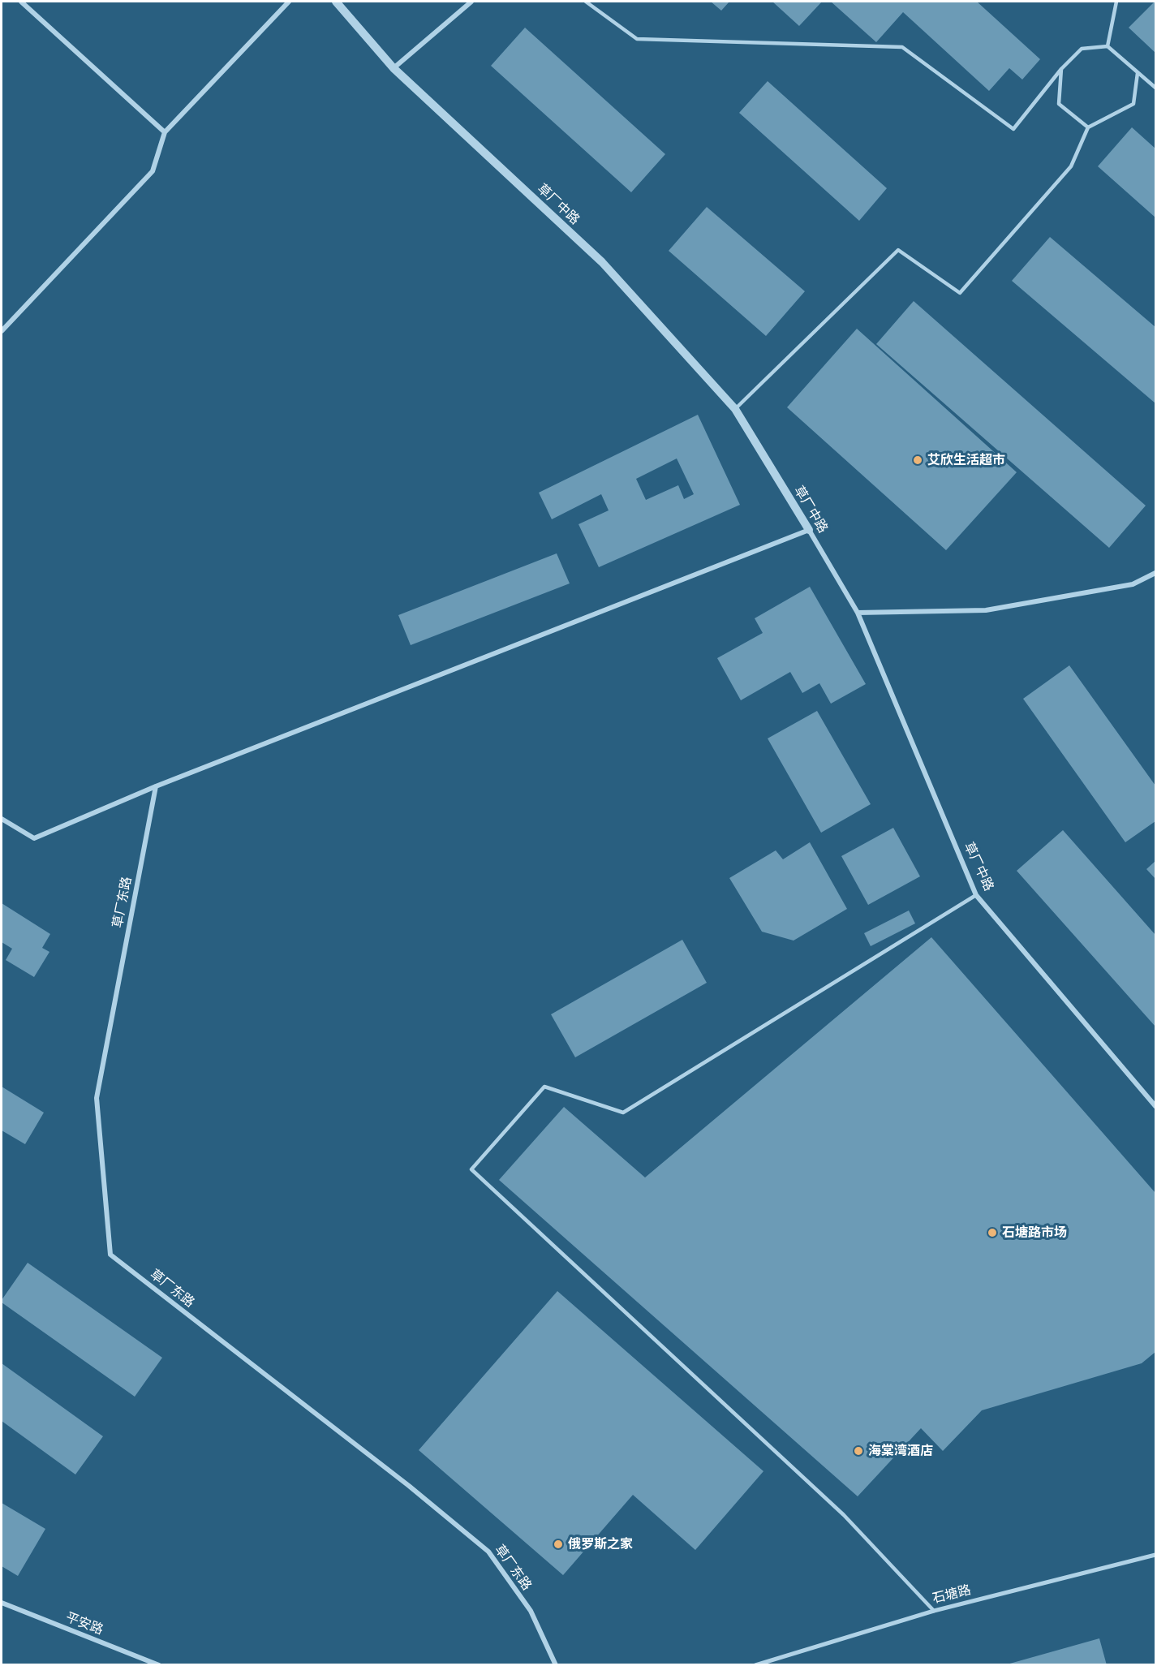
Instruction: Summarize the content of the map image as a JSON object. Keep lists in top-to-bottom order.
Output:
{
  "streets": {
    "street": [
      "草厂中路",
      "草厂东路",
      "石塘路",
      "平安路"
    ]
  },
  "places": [
    "艾欣生活超市",
    "石塘路市场",
    "海棠湾酒店",
    "俄罗斯之家"
  ]
}
